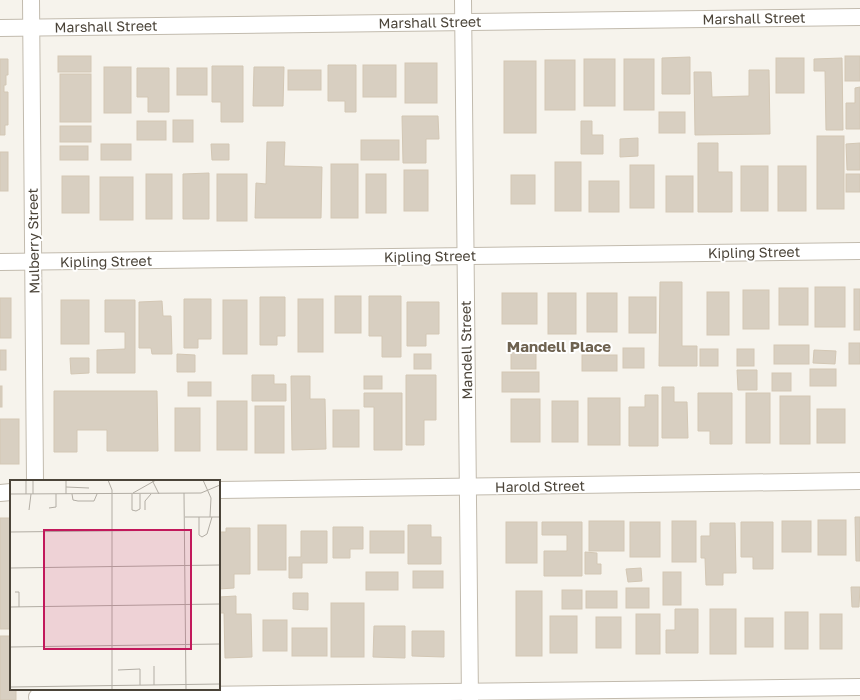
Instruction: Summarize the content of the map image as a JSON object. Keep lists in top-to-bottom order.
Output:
{
  "streets": {
    "street": [
      "Marshall Street",
      "Mulberry Street",
      "Kipling Street",
      "Mandell Street",
      "Harold Street"
    ]
  },
  "crossings": [
    ["Marshall Street", "Mulberry Street"],
    ["Marshall Street", "Mandell Street"],
    ["Mulberry Street", "Kipling Street"],
    ["Kipling Street", "Mandell Street"],
    ["Mandell Street", "Harold Street"]
  ],
  "districts": ["Mandell Place"]
}
